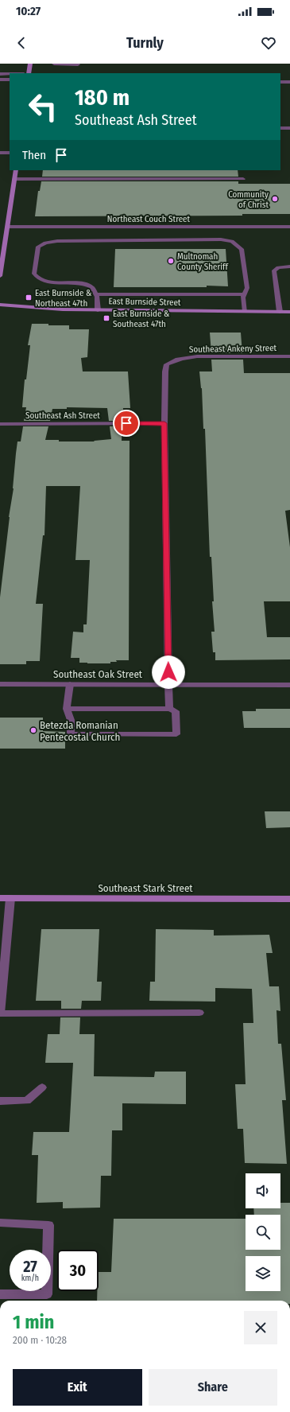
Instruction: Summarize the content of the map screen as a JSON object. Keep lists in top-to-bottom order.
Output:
{
  "streets": {
    "street": [
      "Northeast Couch Street",
      "East Burnside Street",
      "Southeast Ankeny Street",
      "Southeast Ash Street",
      "Southeast Oak Street",
      "Southeast Stark Street"
    ]
  },
  "crossings": [
    ["Southeast Ankeny Street", "Southeast Ash Street"]
  ],
  "places": {
    "other": ["Community of Christ", "Multnomah County Sheriff", "Betezda Romanian Pentecostal Church"],
    "transit": ["East Burnside & Northeast 47th", "East Burnside & Southeast 47th"]
  },
  "page": {
    "status": "10:27",
    "header": "Turnly",
    "turn": ["180 m", "Southeast Ash Street"],
    "then": "Then",
    "speed": "27 km/h",
    "limit": "30",
    "heading": ["1 min", "200 m · 10:28"],
    "buttons": ["Exit", "Share"]
  }
}
